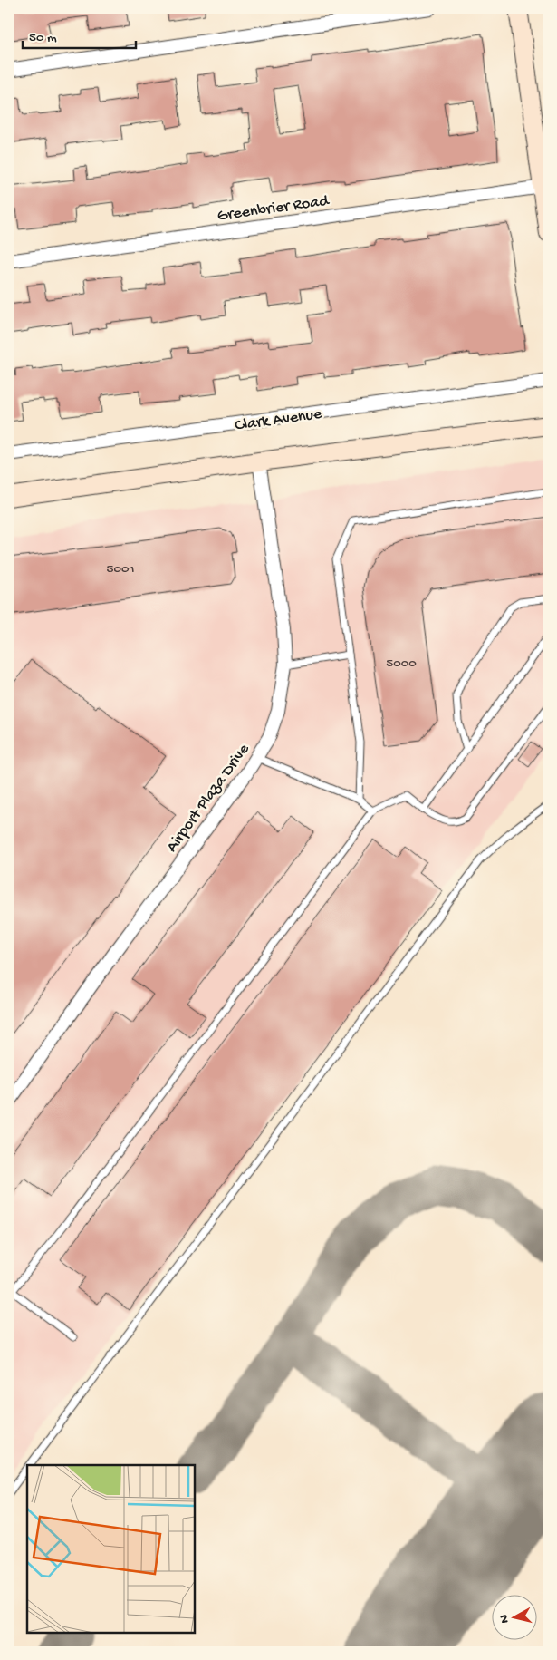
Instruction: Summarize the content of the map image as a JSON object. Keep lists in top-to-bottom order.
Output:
{
  "streets": {
    "street": ["Greenbrier Road", "Clark Avenue", "Airport Plaza Drive"]
  },
  "house_numbers": ["5001", "5000"],
  "scale_bar": "50 m",
  "north": "left"
}
